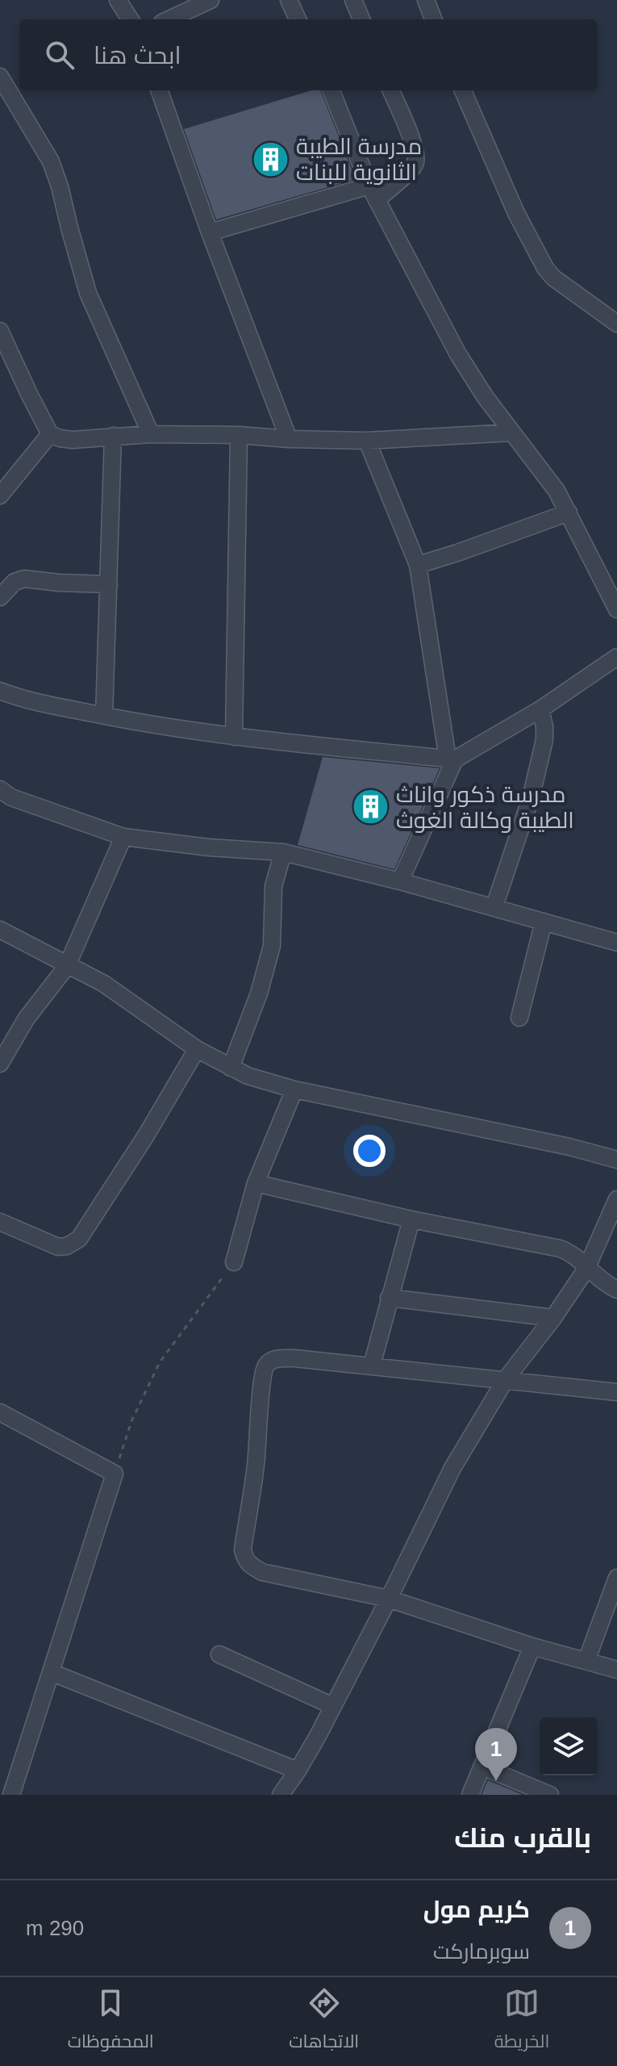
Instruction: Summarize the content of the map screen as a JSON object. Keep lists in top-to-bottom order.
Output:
{
  "places": {
    "building": ["مدرسة الطيبة الثانوية للبنات", "مدرسة ذكور واناث الطيبة وكالة الغوث"]
  },
  "page": {
    "search": "ابحث هنا",
    "pins": "1",
    "heading": "بالقرب منك",
    "list": [
      {
        "mark": "1",
        "name": "كريم مول",
        "note": "سوبرماركت",
        "value": "290 m"
      }
    ],
    "nav": ["الخريطة", "الاتجاهات", "المحفوظات"]
  }
}
